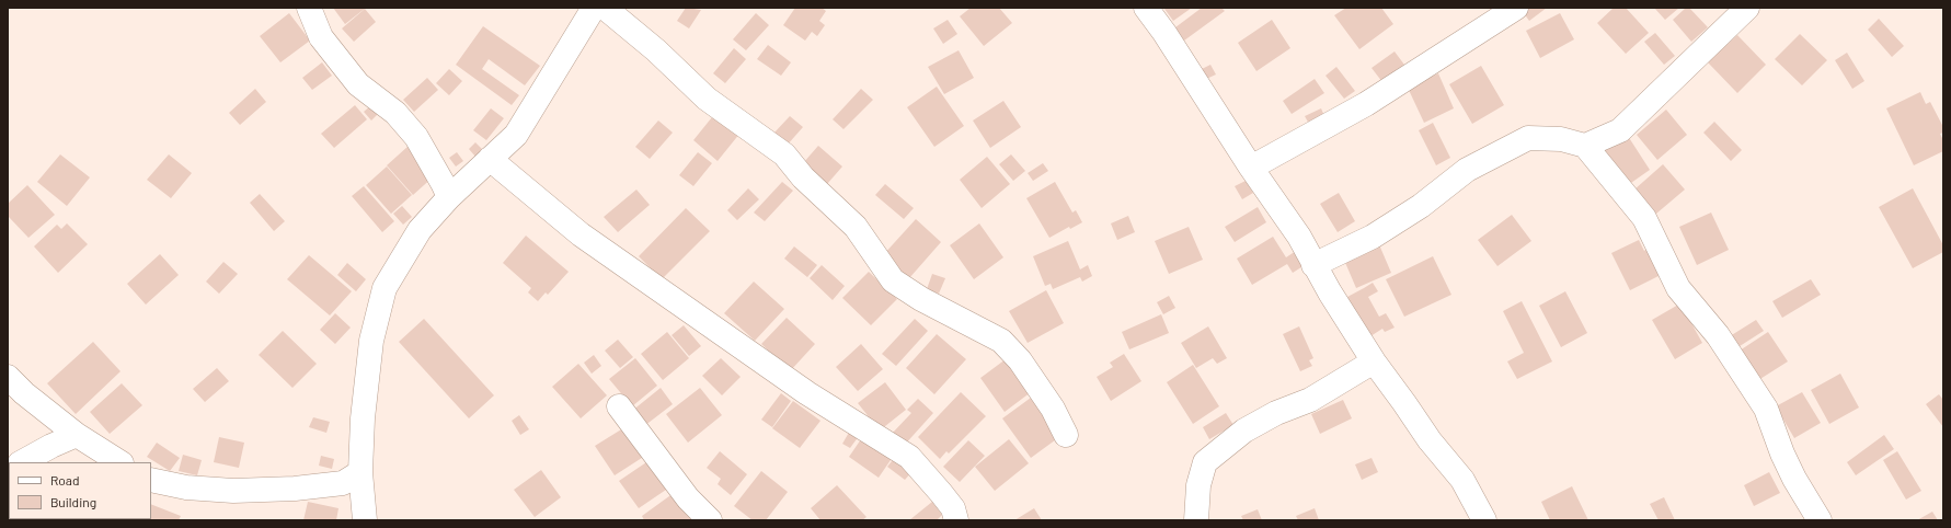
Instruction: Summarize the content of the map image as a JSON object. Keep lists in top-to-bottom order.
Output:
{
  "legend": ["Road", "Building"]
}
